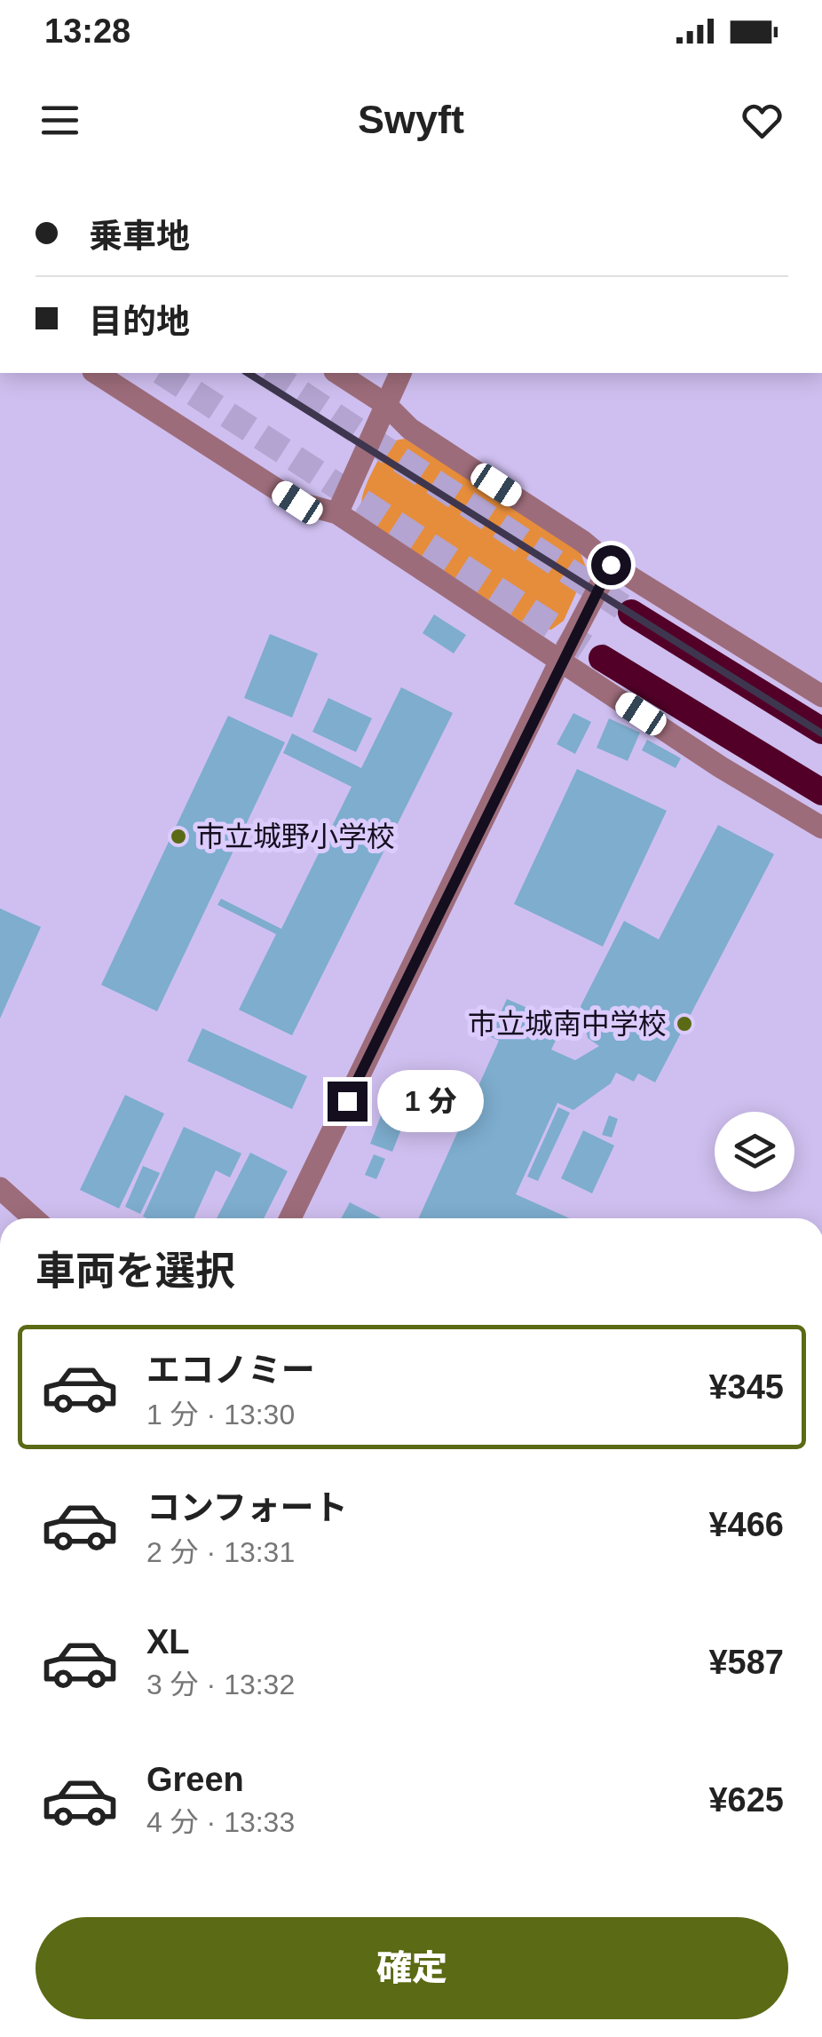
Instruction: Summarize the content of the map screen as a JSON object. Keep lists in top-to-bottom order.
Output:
{
  "places": ["市立城野小学校", "市立城南中学校"],
  "page": {
    "status": "13:28",
    "header": "Swyft",
    "banner": ["乗車地", "目的地"],
    "bubble": "1 分",
    "heading": "車両を選択",
    "list": [
      {
        "name": "エコノミー",
        "note": "1 分 · 13:30",
        "value": "¥345"
      },
      {
        "name": "コンフォート",
        "note": "2 分 · 13:31",
        "value": "¥466"
      },
      {
        "name": "XL",
        "note": "3 分 · 13:32",
        "value": "¥587"
      },
      {
        "name": "Green",
        "note": "4 分 · 13:33",
        "value": "¥625"
      }
    ],
    "buttons": "確定"
  }
}
